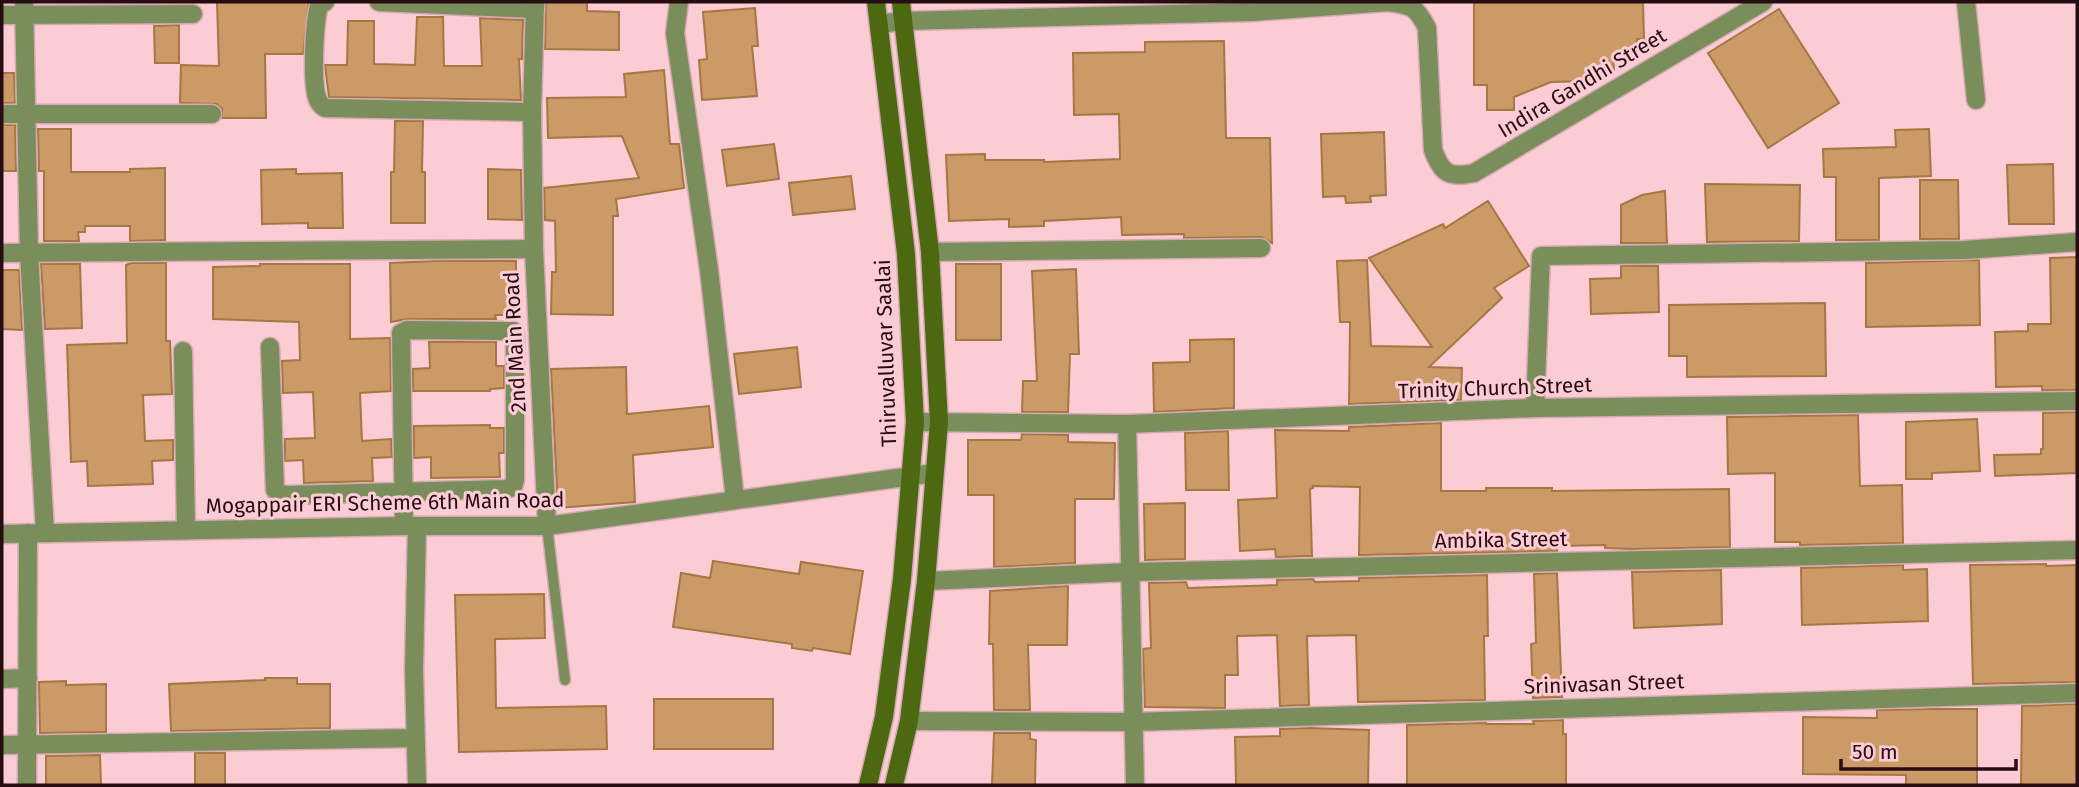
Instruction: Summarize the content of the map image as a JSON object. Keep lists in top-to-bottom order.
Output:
{
  "streets": {
    "main road": ["Thiruvalluvar Saalai"],
    "street": [
      "Indira Gandhi Street",
      "2nd Main Road",
      "Trinity Church Street",
      "Mogappair ERI Scheme 6th Main Road",
      "Ambika Street",
      "Srinivasan Street"
    ]
  },
  "crossings": [
    ["2nd Main Road", "Mogappair ERI Scheme 6th Main Road"],
    ["Thiruvalluvar Saalai", "Trinity Church Street"],
    ["Thiruvalluvar Saalai", "Mogappair ERI Scheme 6th Main Road"]
  ],
  "scale_bar": "50 m"
}
